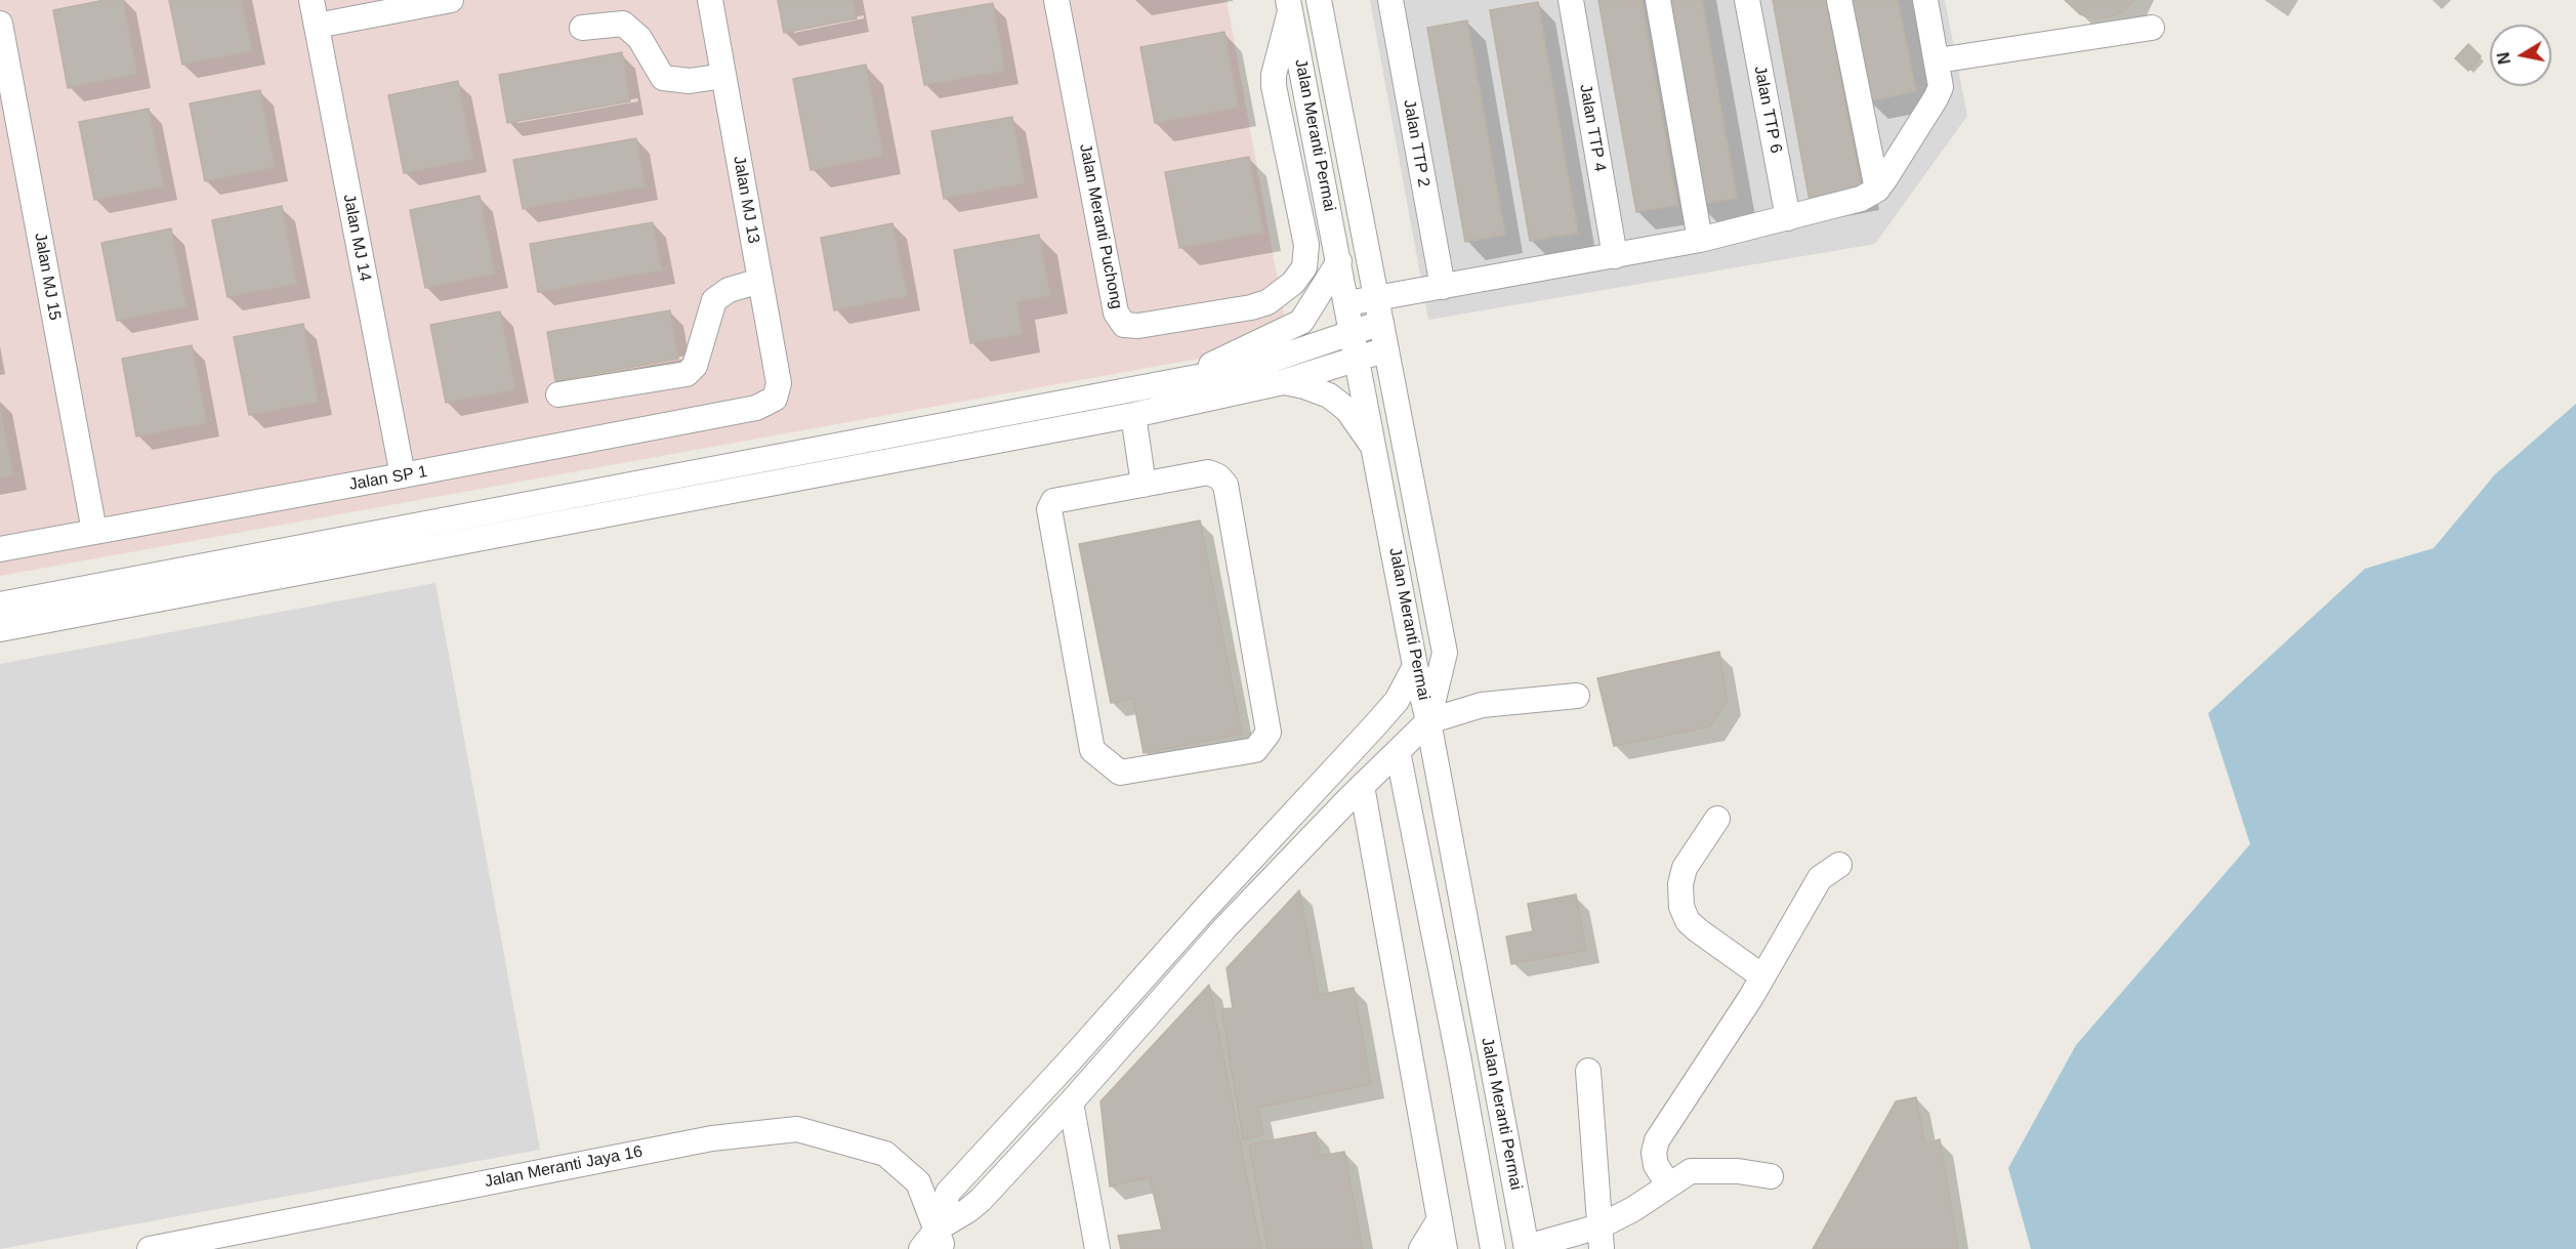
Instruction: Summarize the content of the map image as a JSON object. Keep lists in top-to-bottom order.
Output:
{
  "streets": {
    "street": [
      "Jalan TTP 6",
      "Jalan TTP 4",
      "Jalan Meranti Permai",
      "Jalan TTP 2",
      "Jalan MJ 13",
      "Jalan Meranti Puchong",
      "Jalan MJ 14",
      "Jalan MJ 15",
      "Jalan SP 1",
      "Jalan Meranti Jaya 16"
    ]
  },
  "crossings": [
    ["Jalan Meranti Permai", "Jalan Meranti Puchong"],
    ["Jalan MJ 13", "Jalan SP 1"],
    ["Jalan MJ 14", "Jalan SP 1"],
    ["Jalan MJ 15", "Jalan SP 1"]
  ],
  "north": "left"
}
